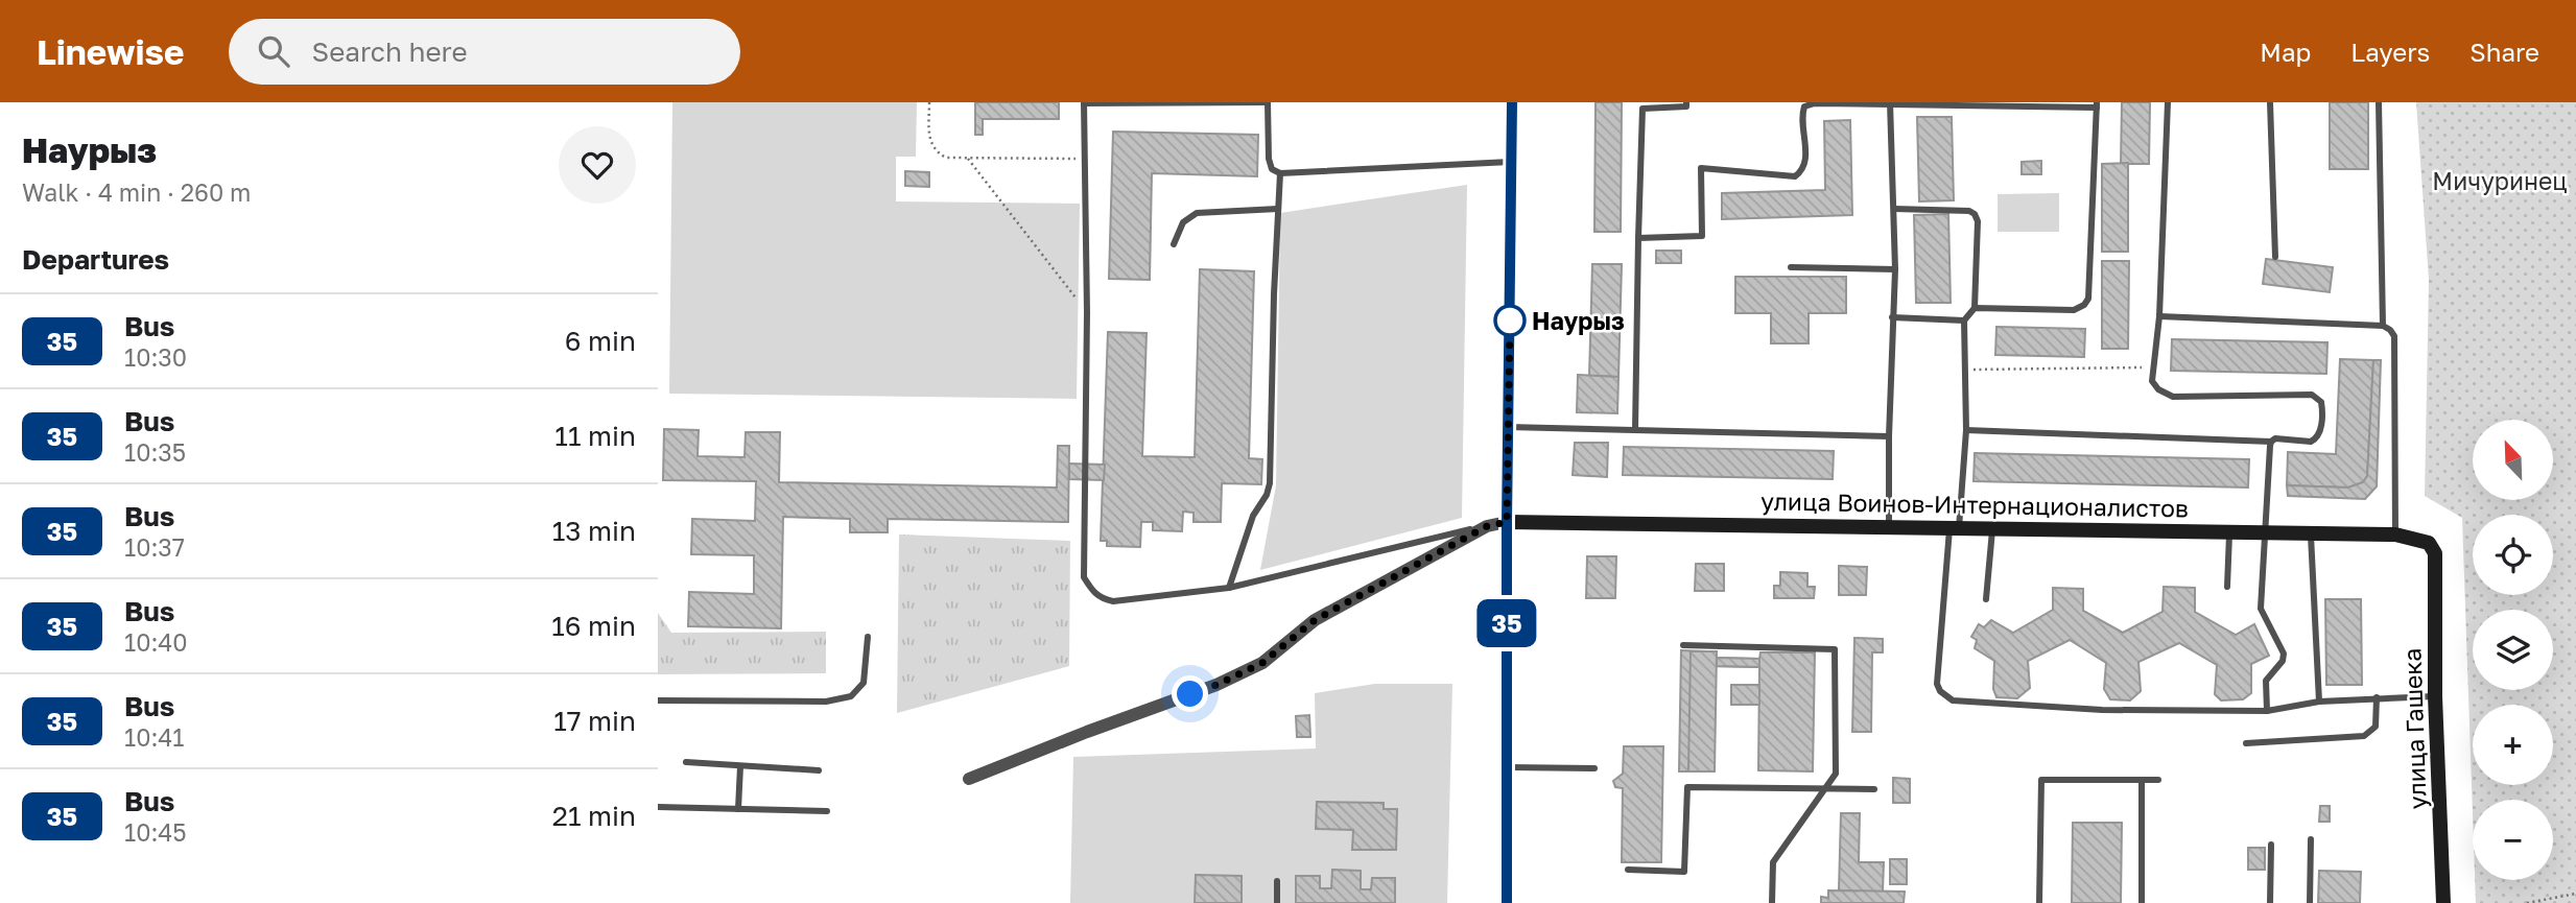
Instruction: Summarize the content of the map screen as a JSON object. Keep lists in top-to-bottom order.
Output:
{
  "streets": {
    "main road": ["улица Воинов-Интернационалистов", "улица Гашека"]
  },
  "crossings": [
    ["улица Воинов-Интернационалистов", "улица Гашека"]
  ],
  "parks": ["Мичуринец"],
  "places": ["Наурыз"],
  "lines": ["bus line 35"],
  "north": "top left",
  "page": {
    "header": "Linewise",
    "search": "Search here",
    "nav": ["Map", "Layers", "Share"],
    "heading": [
      ["Наурыз", "Walk · 4 min · 260 m"],
      "Departures"
    ],
    "on_map": "35",
    "list": [
      {
        "mark": "35",
        "name": "Bus",
        "note": "10:30",
        "value": "6 min"
      },
      {
        "mark": "35",
        "name": "Bus",
        "note": "10:35",
        "value": "11 min"
      },
      {
        "mark": "35",
        "name": "Bus",
        "note": "10:37",
        "value": "13 min"
      },
      {
        "mark": "35",
        "name": "Bus",
        "note": "10:40",
        "value": "16 min"
      },
      {
        "mark": "35",
        "name": "Bus",
        "note": "10:41",
        "value": "17 min"
      },
      {
        "mark": "35",
        "name": "Bus",
        "note": "10:45",
        "value": "21 min"
      }
    ],
    "map_buttons": ["+", "−"]
  }
}
